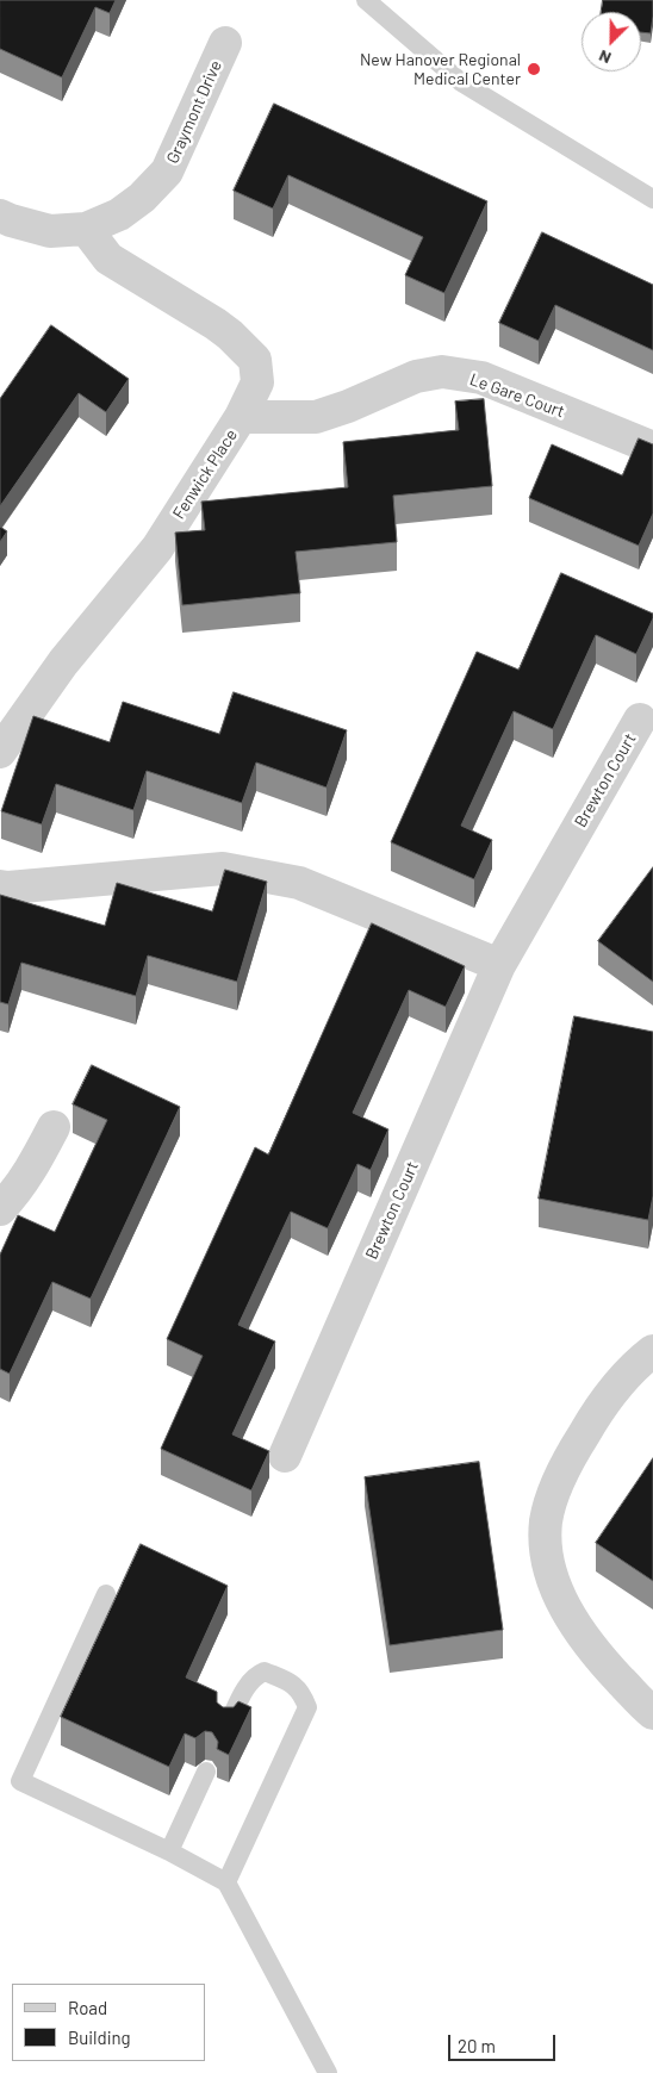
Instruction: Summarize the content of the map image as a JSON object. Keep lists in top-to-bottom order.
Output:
{
  "streets": {
    "street": [
      "Graymont Drive",
      "Le Gare Court",
      "Fenwick Place",
      "Brewton Court"
    ]
  },
  "crossings": [
    ["Graymont Drive", "Fenwick Place"],
    ["Le Gare Court", "Fenwick Place"]
  ],
  "places": ["New Hanover Regional Medical Center"],
  "legend": ["Road", "Building"],
  "scale_bar": "20 m",
  "north": "bottom left"
}
